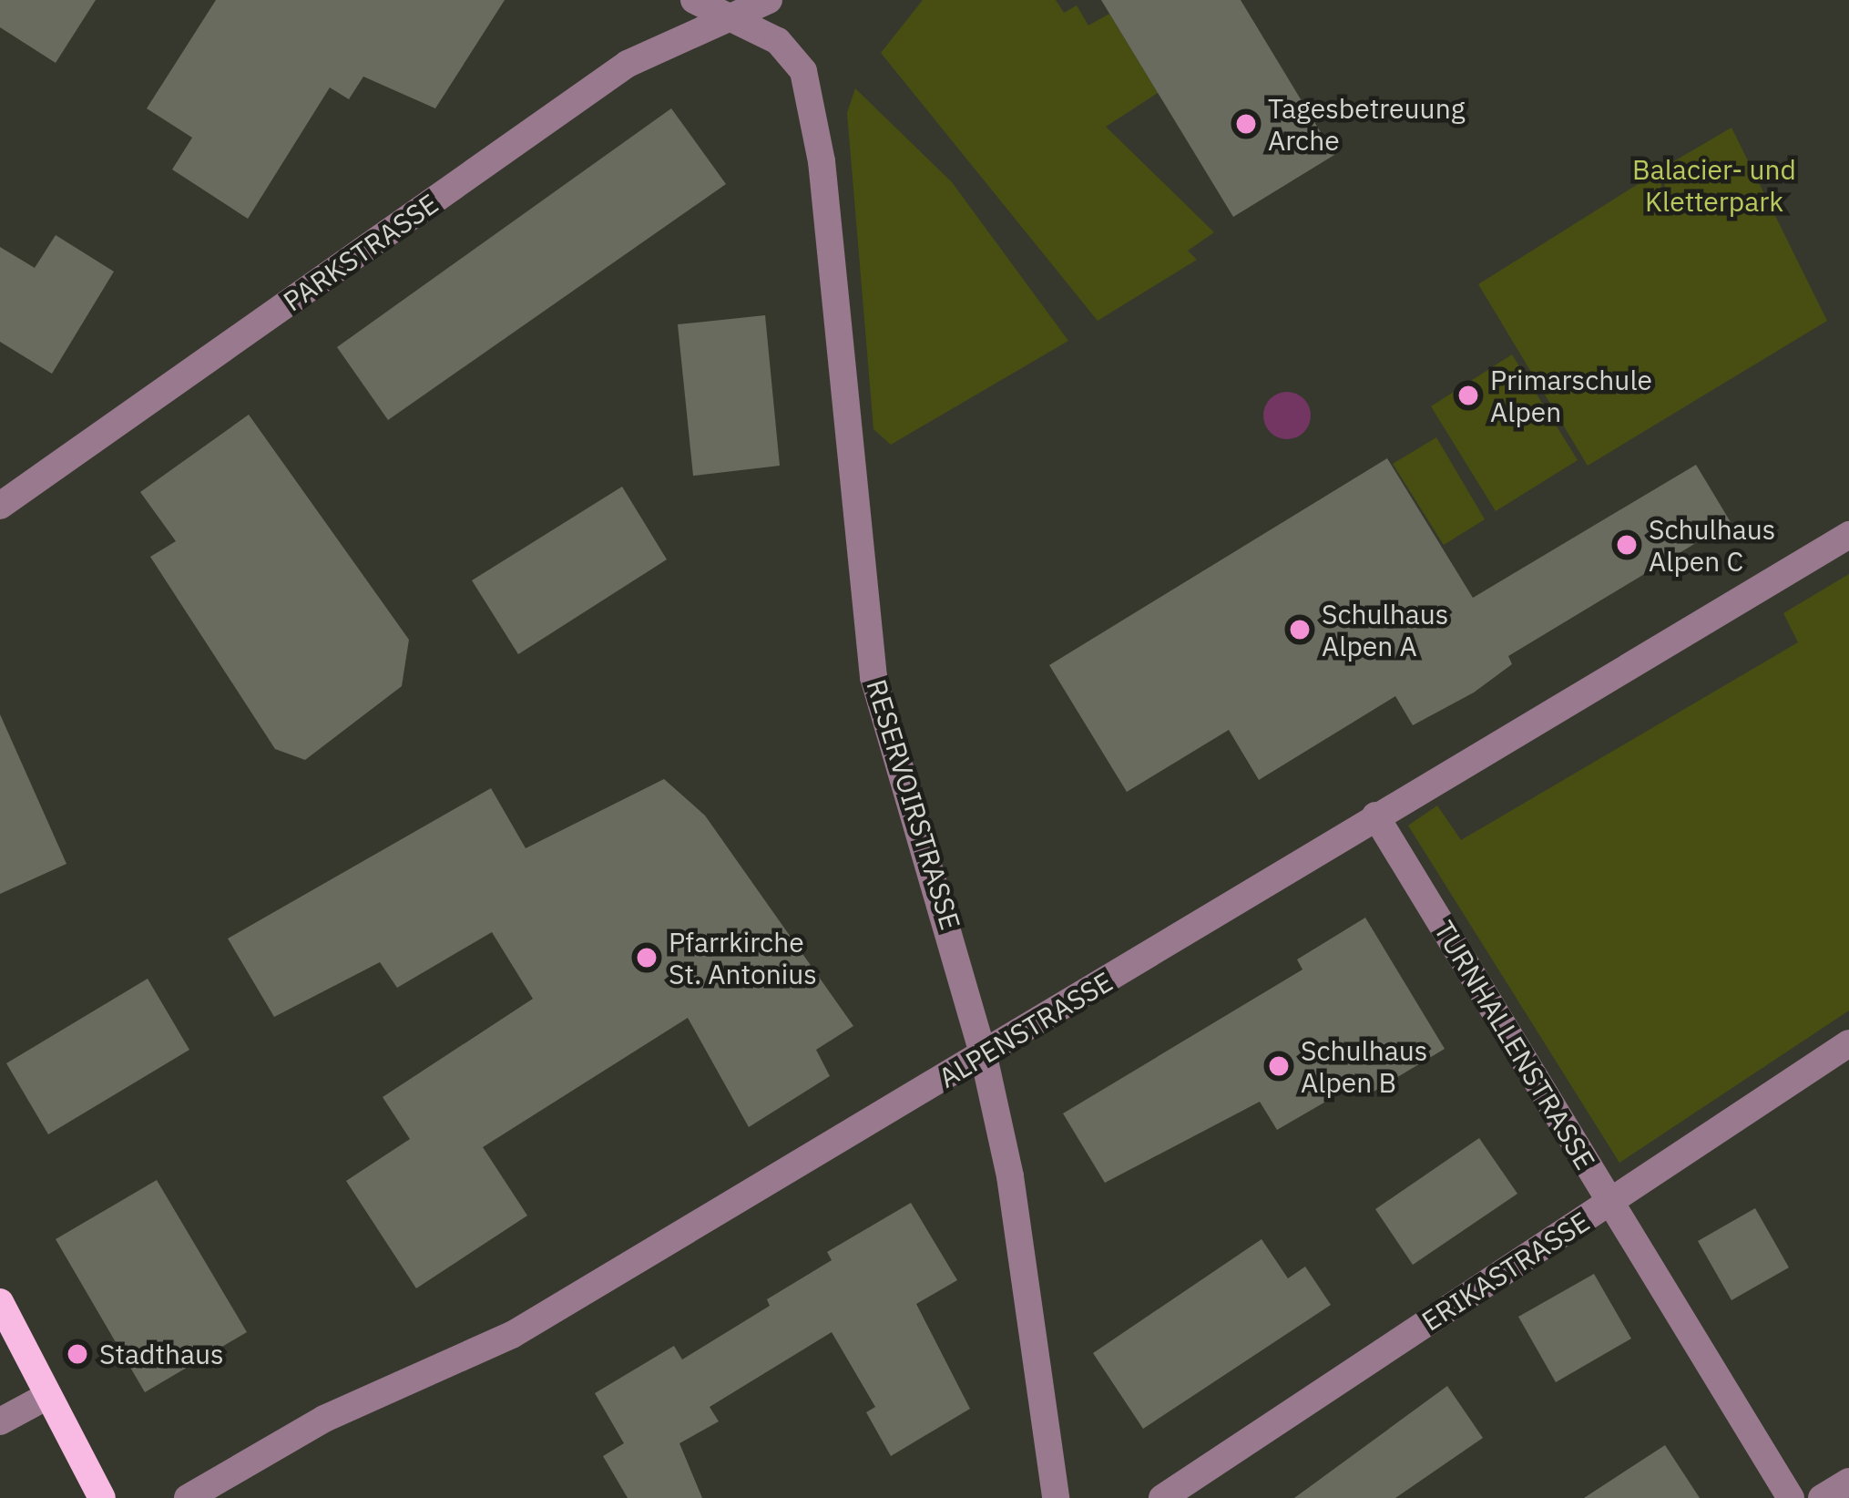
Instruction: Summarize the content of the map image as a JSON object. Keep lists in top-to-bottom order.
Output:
{
  "streets": {
    "street": [
      "PARKSTRASSE",
      "RESERVOIRSTRASSE",
      "ALPENSTRASSE",
      "TURNHALLENSTRASSE",
      "ERIKASTRASSE"
    ]
  },
  "crossings": [
    ["PARKSTRASSE", "RESERVOIRSTRASSE"],
    ["RESERVOIRSTRASSE", "ALPENSTRASSE"],
    ["ALPENSTRASSE", "TURNHALLENSTRASSE"],
    ["TURNHALLENSTRASSE", "ERIKASTRASSE"]
  ],
  "parks": ["Balacier- und Kletterpark"],
  "places": [
    "Tagesbetreuung Arche",
    "Primarschule Alpen",
    "Schulhaus Alpen C",
    "Schulhaus Alpen A",
    "Pfarrkirche St. Antonius",
    "Schulhaus Alpen B",
    "Stadthaus"
  ]
}
